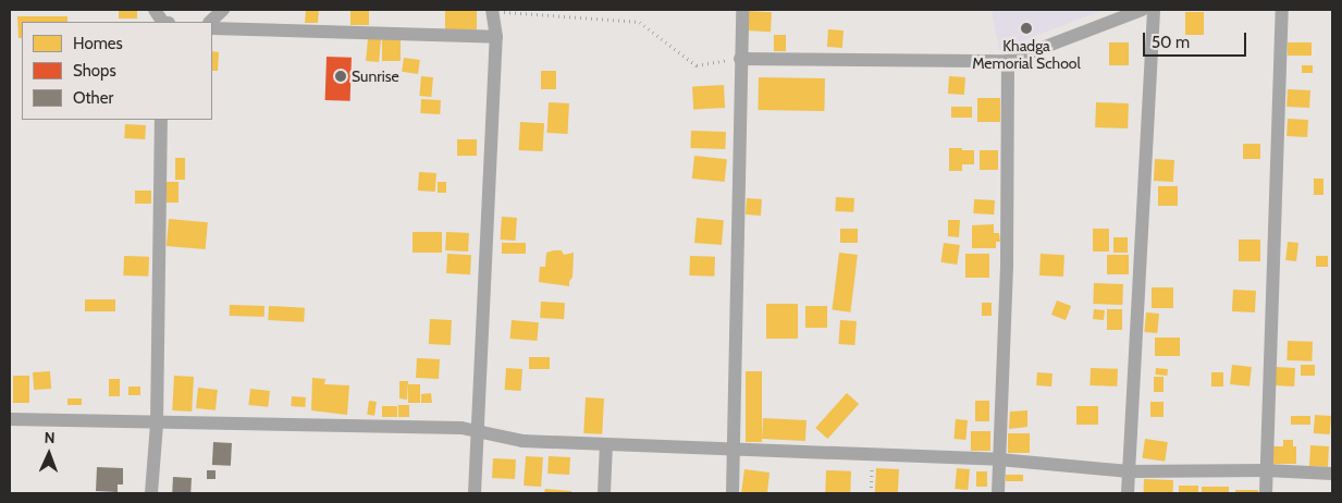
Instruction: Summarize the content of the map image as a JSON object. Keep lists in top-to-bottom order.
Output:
{
  "places": ["Khadga Memorial School", "Sunrise"],
  "legend": ["Homes", "Shops", "Other"],
  "scale_bar": "50 m",
  "north": "top"
}
